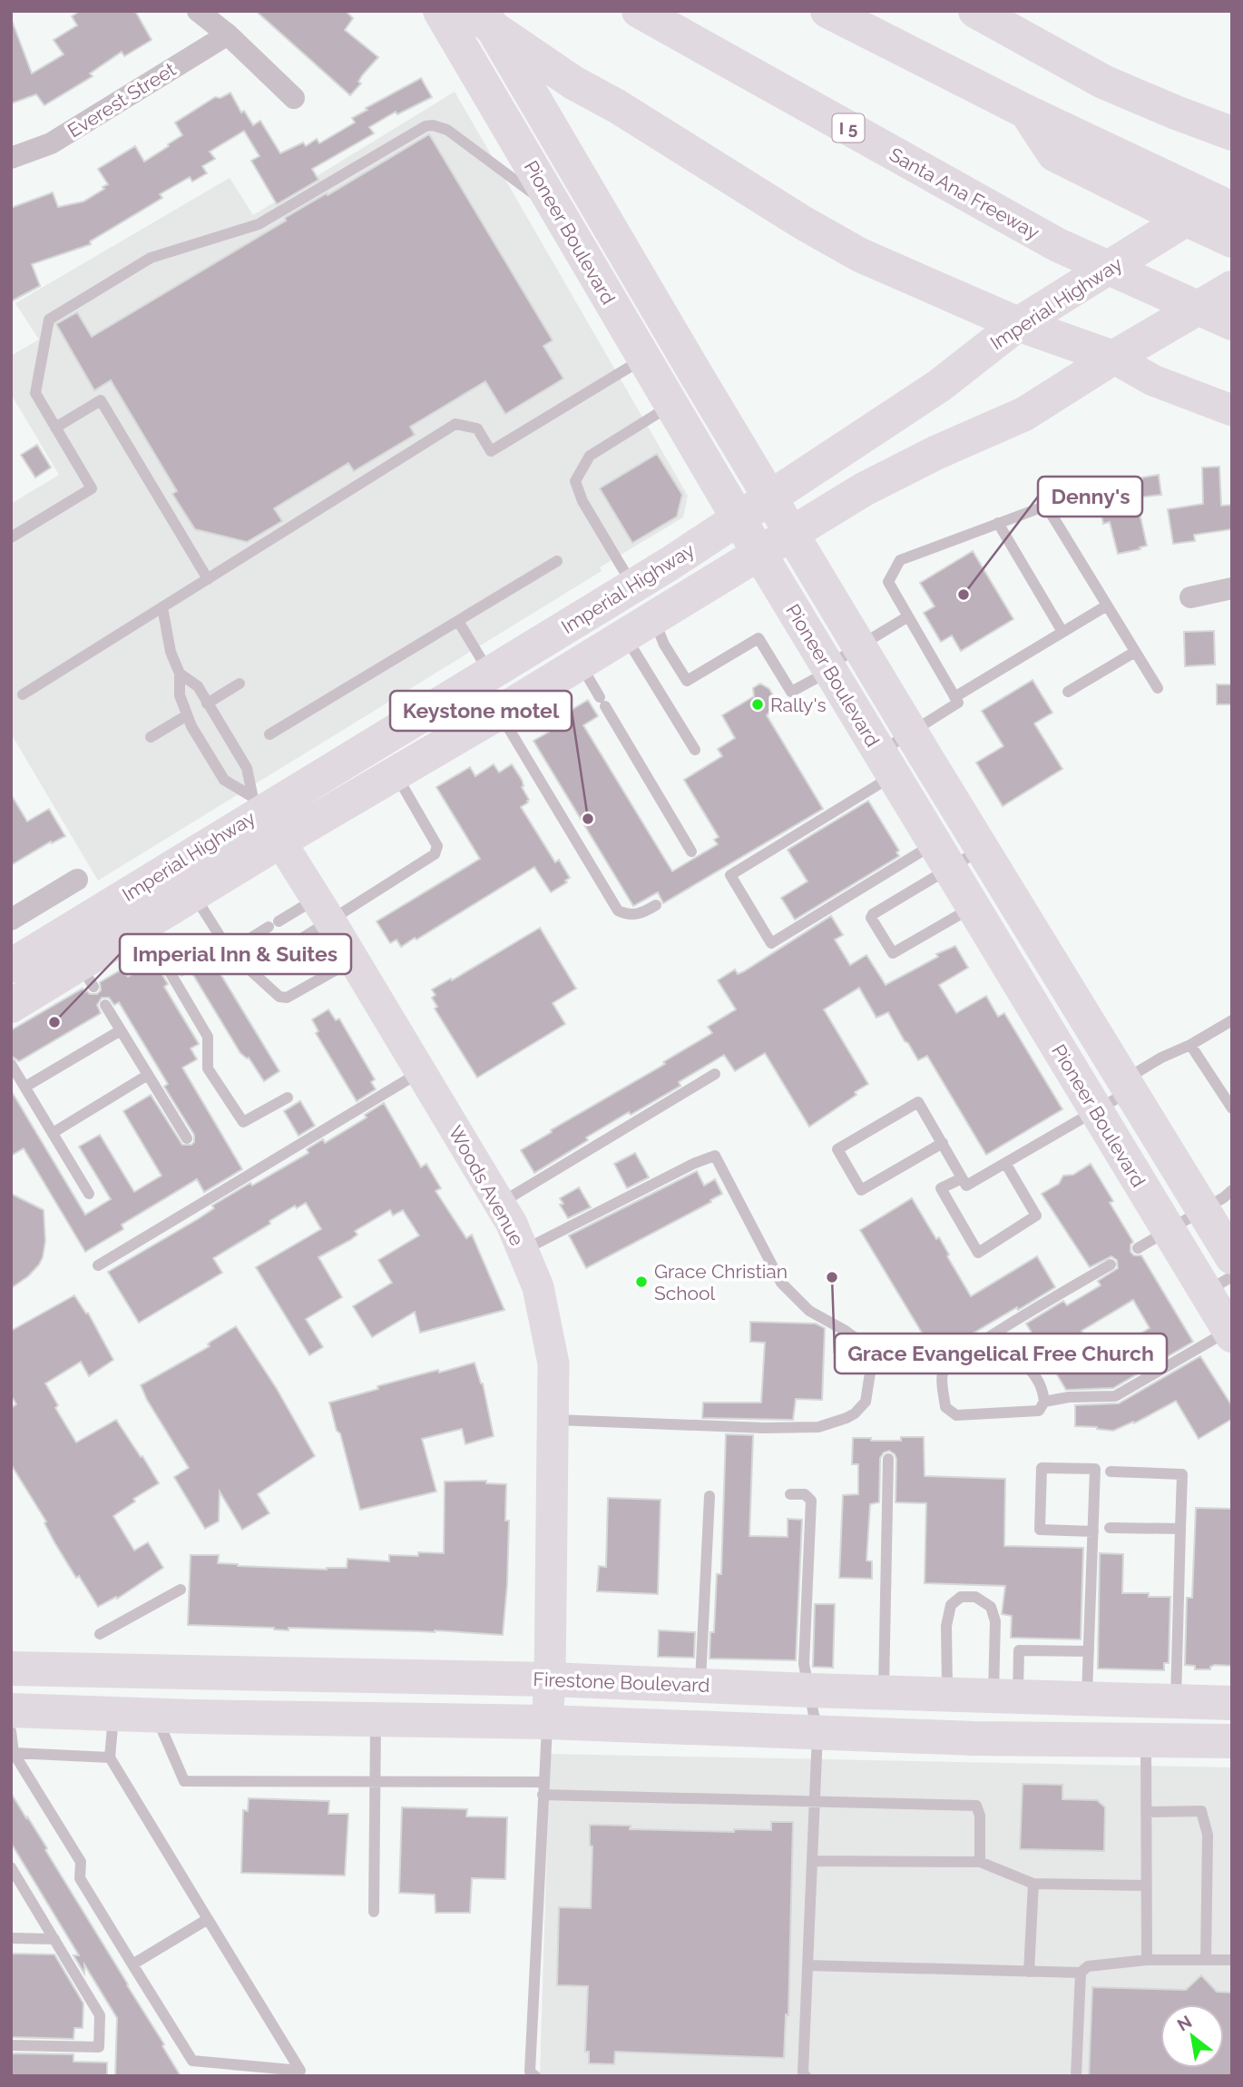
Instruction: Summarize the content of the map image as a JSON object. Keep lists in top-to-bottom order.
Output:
{
  "streets": {
    "main road": [
      "I 5",
      "Santa Ana Freeway",
      "Pioneer Boulevard",
      "Imperial Highway",
      "Firestone Boulevard"
    ],
    "street": ["Everest Street", "Woods Avenue"]
  },
  "crossings": [
    ["Pioneer Boulevard", "Imperial Highway"],
    ["Imperial Highway", "Woods Avenue"],
    ["Woods Avenue", "Firestone Boulevard"]
  ],
  "places": [
    "Denny's",
    "Rally's",
    "Keystone motel",
    "Imperial Inn & Suites",
    "Grace Evangelical Free Church",
    "Grace Christian School"
  ],
  "north": "top left"
}
